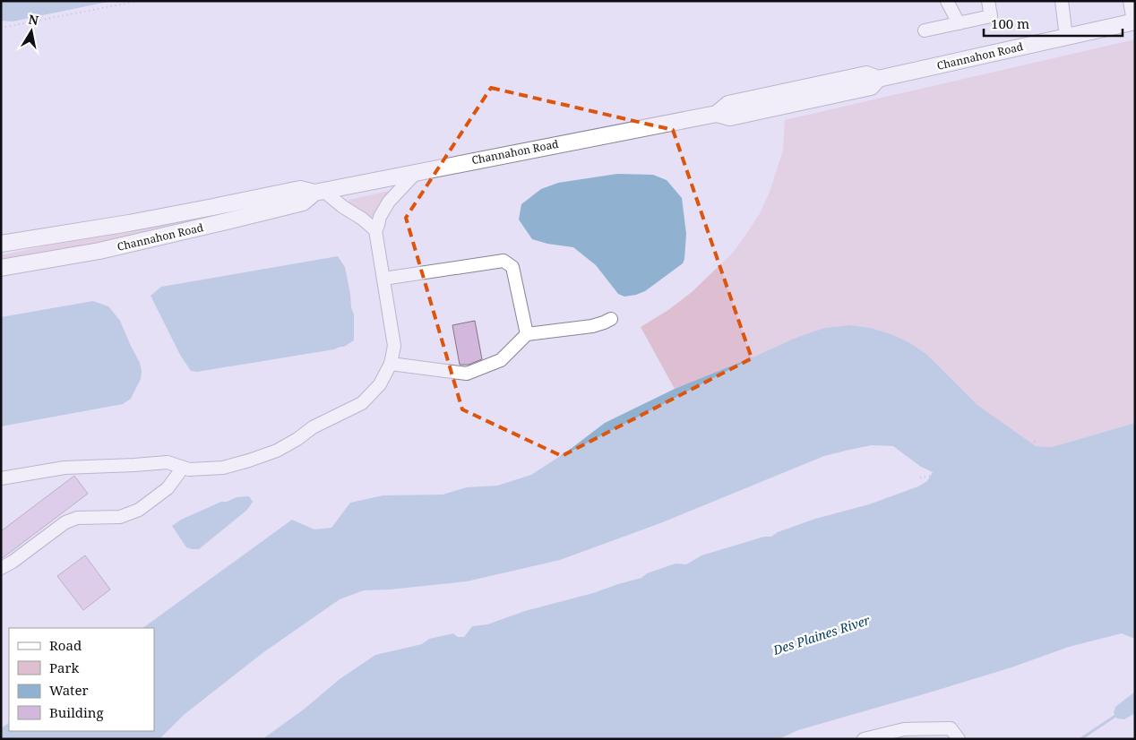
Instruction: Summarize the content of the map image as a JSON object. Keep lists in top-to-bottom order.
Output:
{
  "streets": {
    "main road": ["Channahon Road"]
  },
  "water": ["Des Plaines River"],
  "legend": [
    "Road",
    "Park",
    "Water",
    "Building"
  ],
  "scale_bar": "100 m",
  "north": "top"
}
